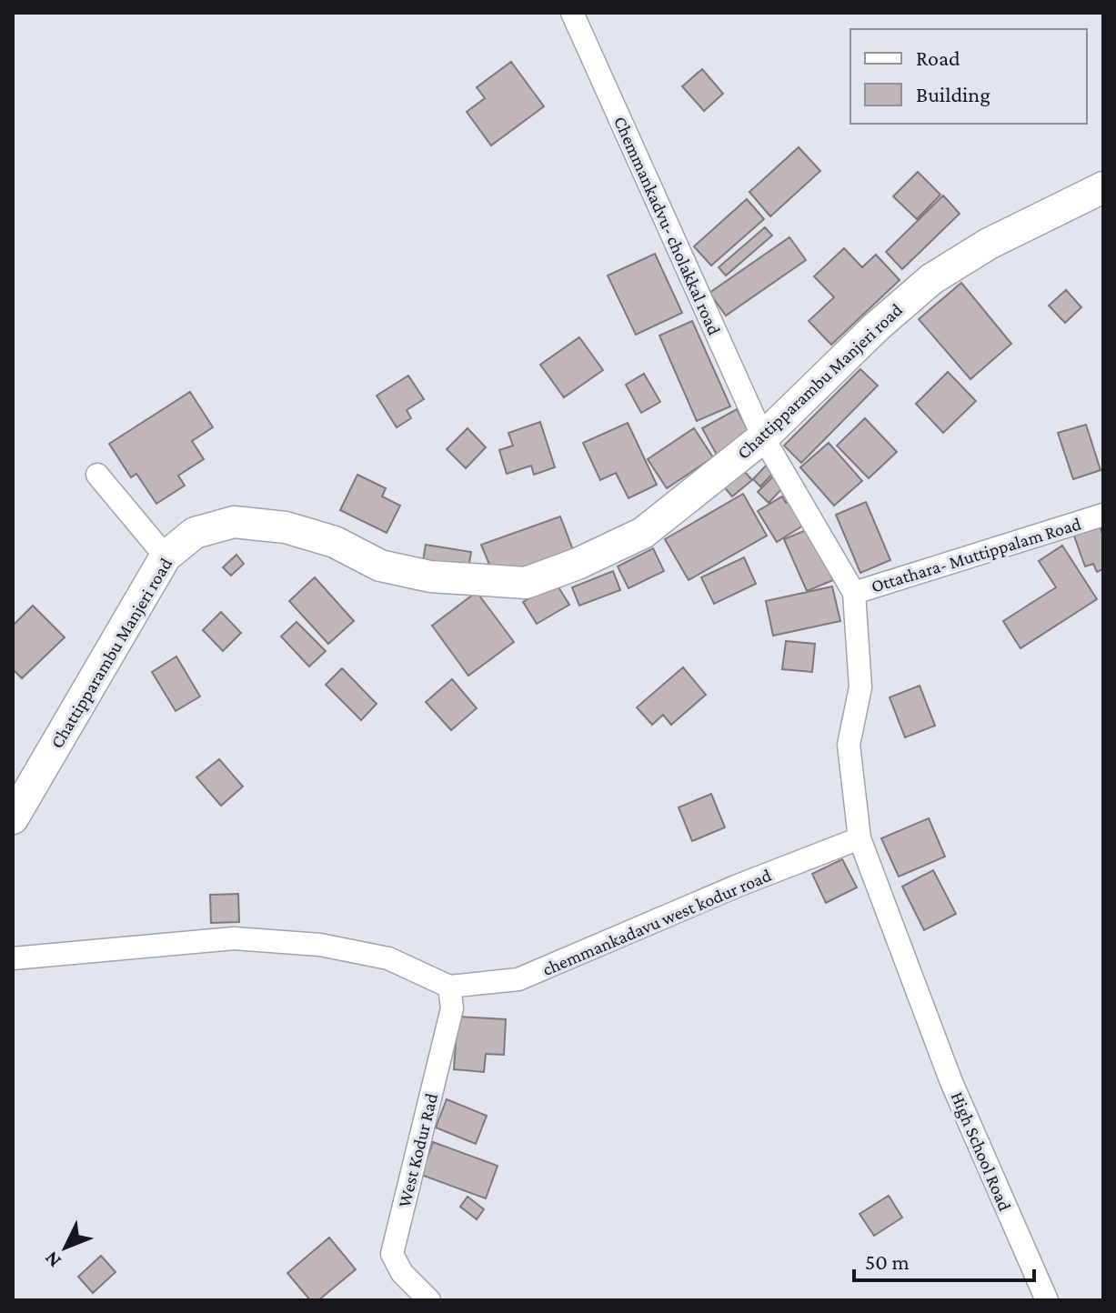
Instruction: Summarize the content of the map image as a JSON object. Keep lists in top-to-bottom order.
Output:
{
  "streets": {
    "main road": ["Chattipparambu Manjeri road"],
    "street": [
      "Chemmankadvu- cholakkal road",
      "Ottathara- Muttippalam Road",
      "chemmankadavu west kodur road",
      "West Kodur Rad",
      "High School Road"
    ]
  },
  "crossings": [
    ["Chemmankadvu- cholakkal road", "Chattipparambu Manjeri road"],
    ["Chemmankadvu- cholakkal road", "Ottathara- Muttippalam Road"],
    ["Chattipparambu Manjeri road", "Ottathara- Muttippalam Road"],
    ["Ottathara- Muttippalam Road", "High School Road"],
    ["chemmankadavu west kodur road", "West Kodur Rad"],
    ["chemmankadavu west kodur road", "High School Road"]
  ],
  "legend": ["Road", "Building"],
  "scale_bar": "50 m",
  "north": "bottom left"
}
